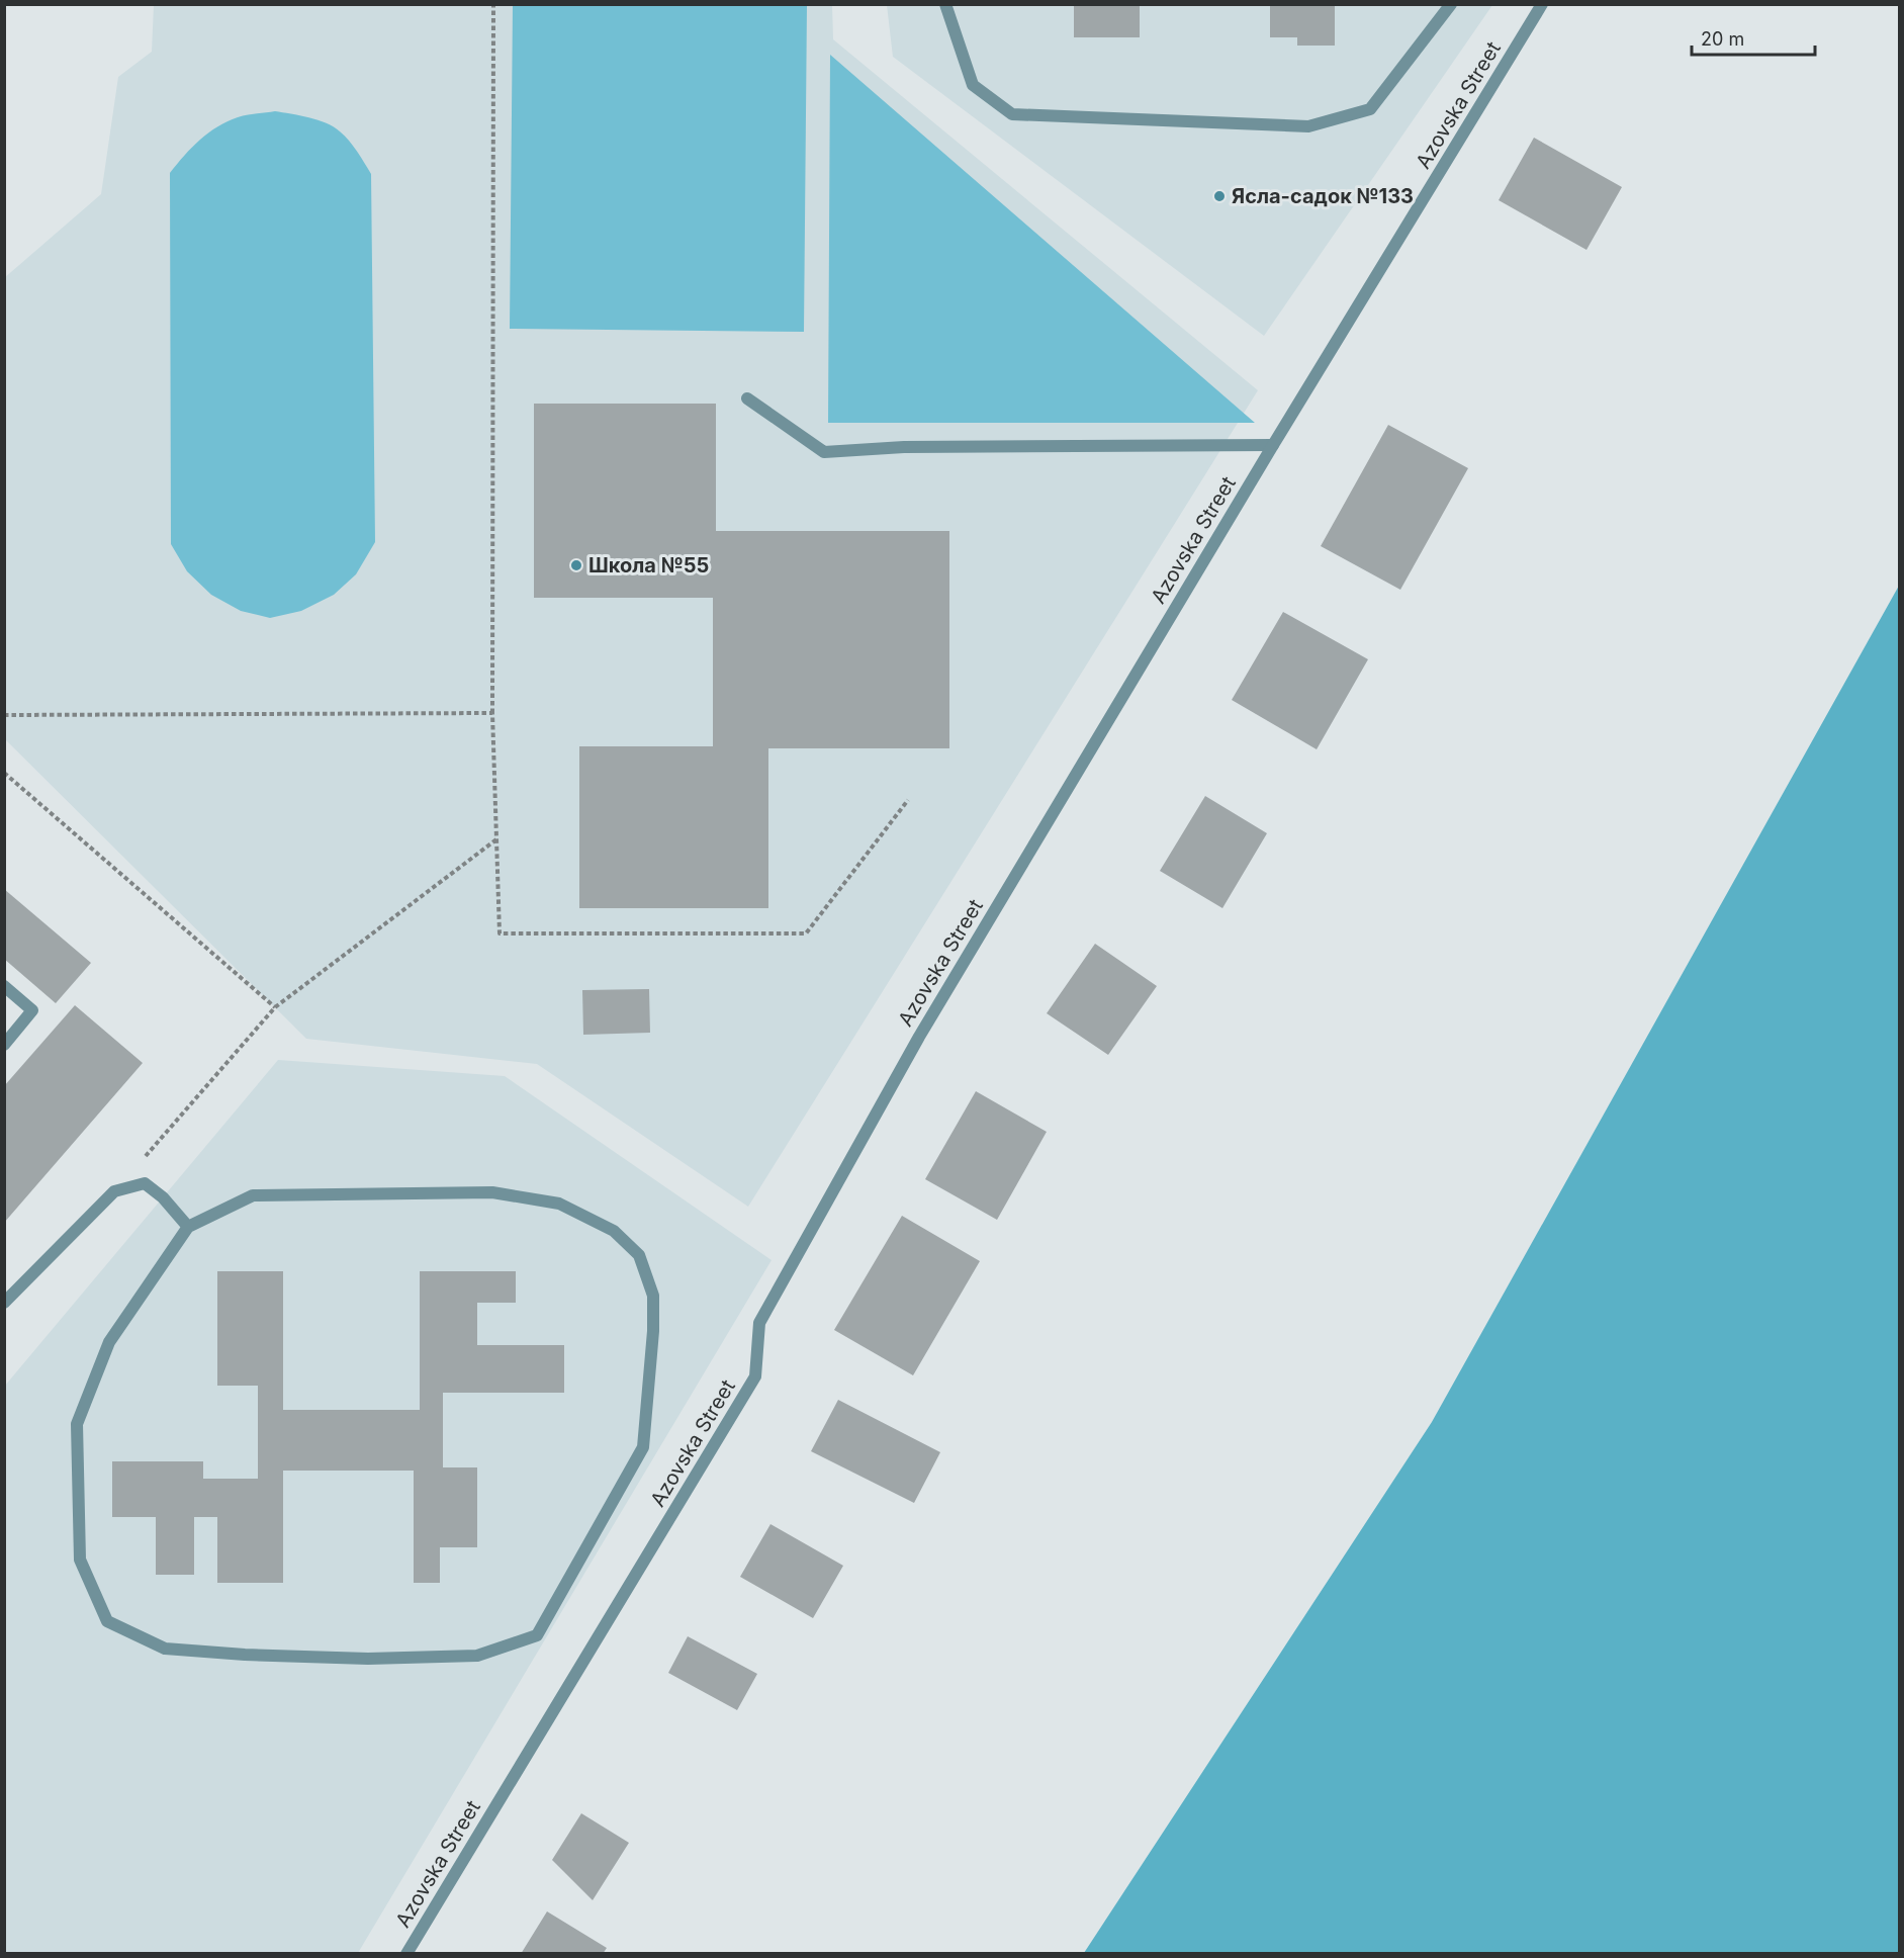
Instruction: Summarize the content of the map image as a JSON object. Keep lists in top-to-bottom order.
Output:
{
  "streets": {
    "street": ["Azovska Street"]
  },
  "places": ["Ясла-садок №133", "Школа №55"],
  "scale_bar": "20 m"
}
